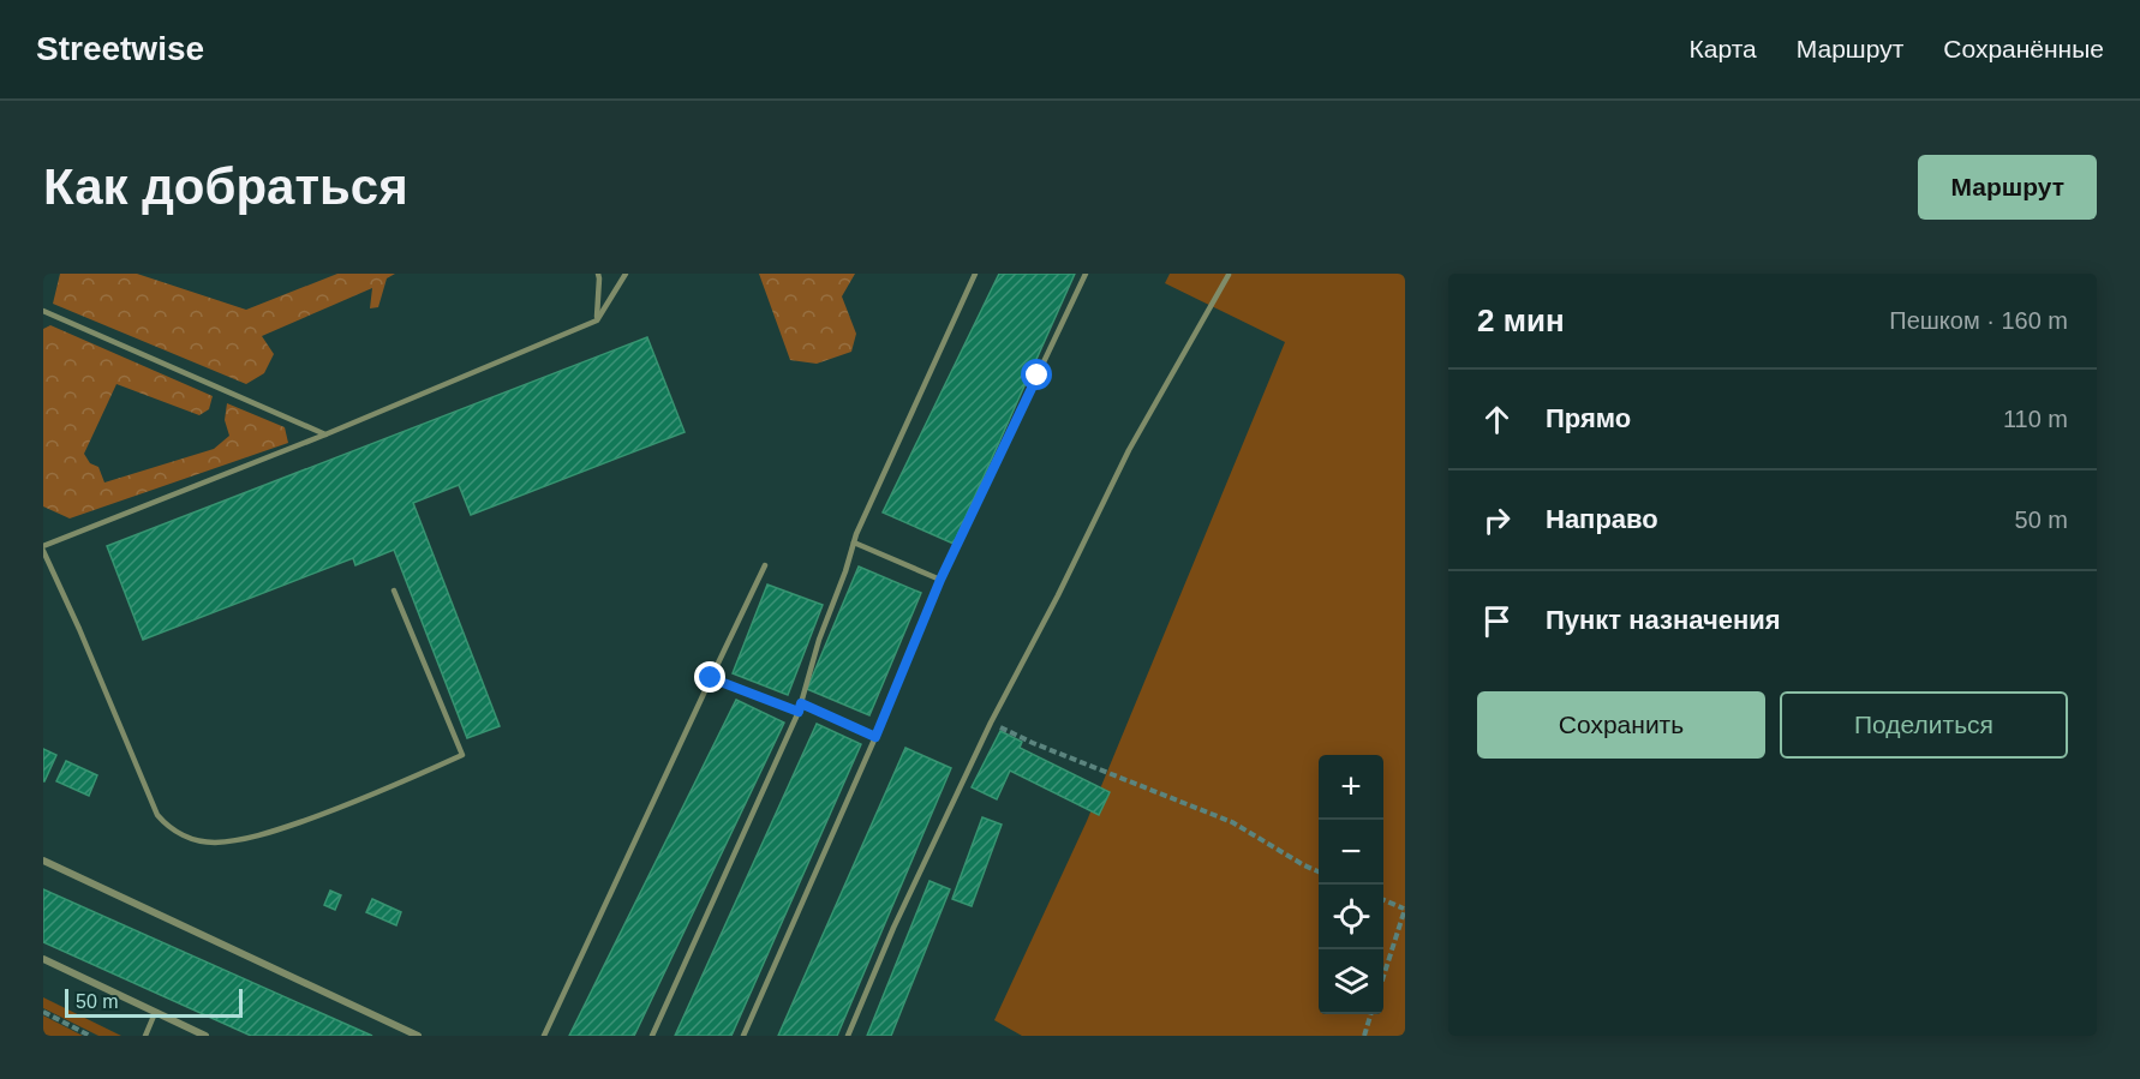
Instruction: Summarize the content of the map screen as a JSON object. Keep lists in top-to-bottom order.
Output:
{
  "scale_bar": "50 m",
  "page": {
    "header": "Streetwise",
    "nav": ["Карта", "Маршрут", "Сохранённые"],
    "buttons": [
      "Маршрут",
      ["Сохранить", "Поделиться"]
    ],
    "title": "Как добраться",
    "heading": ["2 мин", "Пешком · 160 m"],
    "list": [
      ["Прямо", "110 m"],
      ["Направо", "50 m"],
      "Пункт назначения"
    ],
    "map_buttons": ["+", "−"],
    "scale": "50 m"
  }
}
